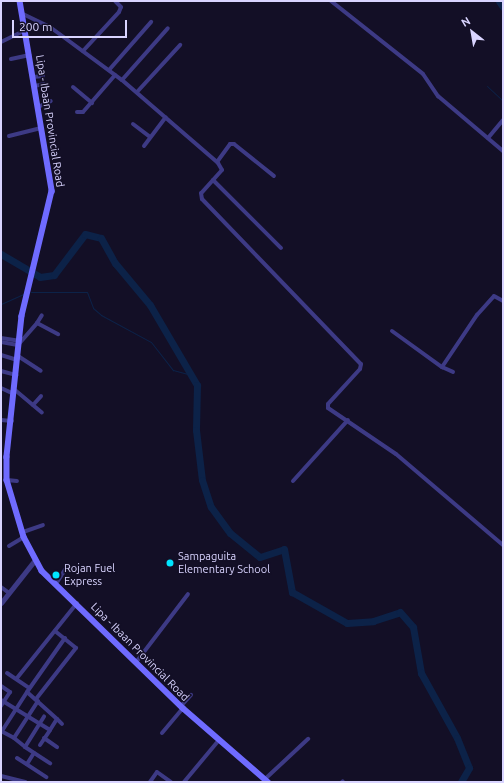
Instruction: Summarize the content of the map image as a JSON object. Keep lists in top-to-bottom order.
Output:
{
  "streets": {
    "main road": ["Lipa - Ibaan Provincial Road"]
  },
  "places": ["Sampaguita Elementary School", "Rojan Fuel Express"],
  "scale_bar": "200 m",
  "north": "top left"
}
